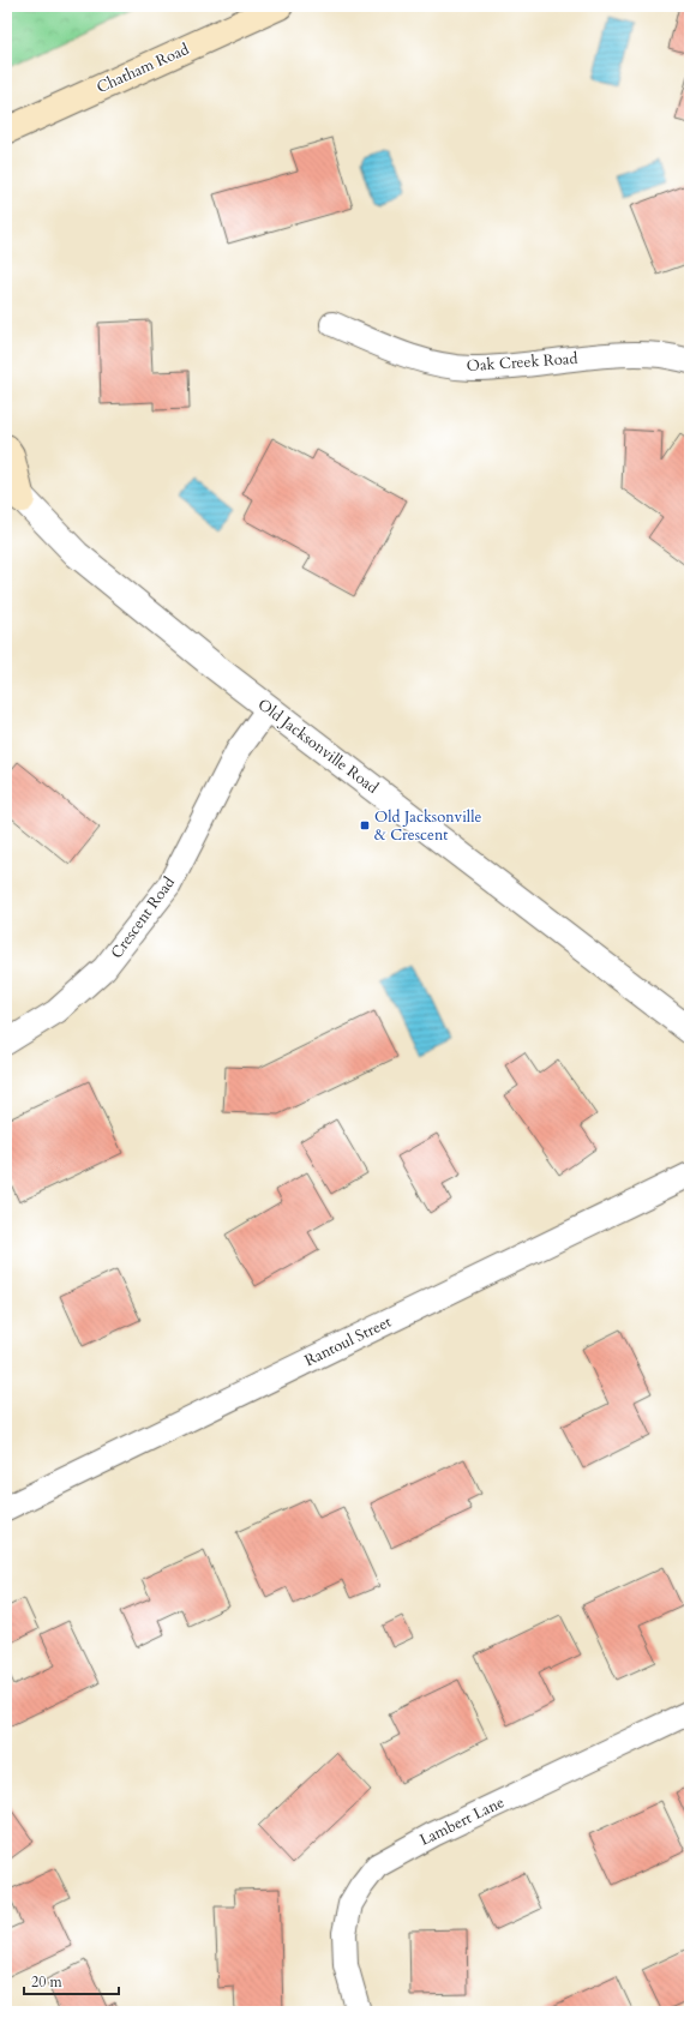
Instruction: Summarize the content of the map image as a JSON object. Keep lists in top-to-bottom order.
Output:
{
  "streets": {
    "main road": ["Chatham Road"],
    "street": [
      "Oak Creek Road",
      "Old Jacksonville Road",
      "Crescent Road",
      "Rantoul Street",
      "Lambert Lane"
    ]
  },
  "crossings": [
    ["Old Jacksonville Road", "Crescent Road"]
  ],
  "places": {
    "transit": ["Old Jacksonville & Crescent"]
  },
  "scale_bar": "20 m"
}
